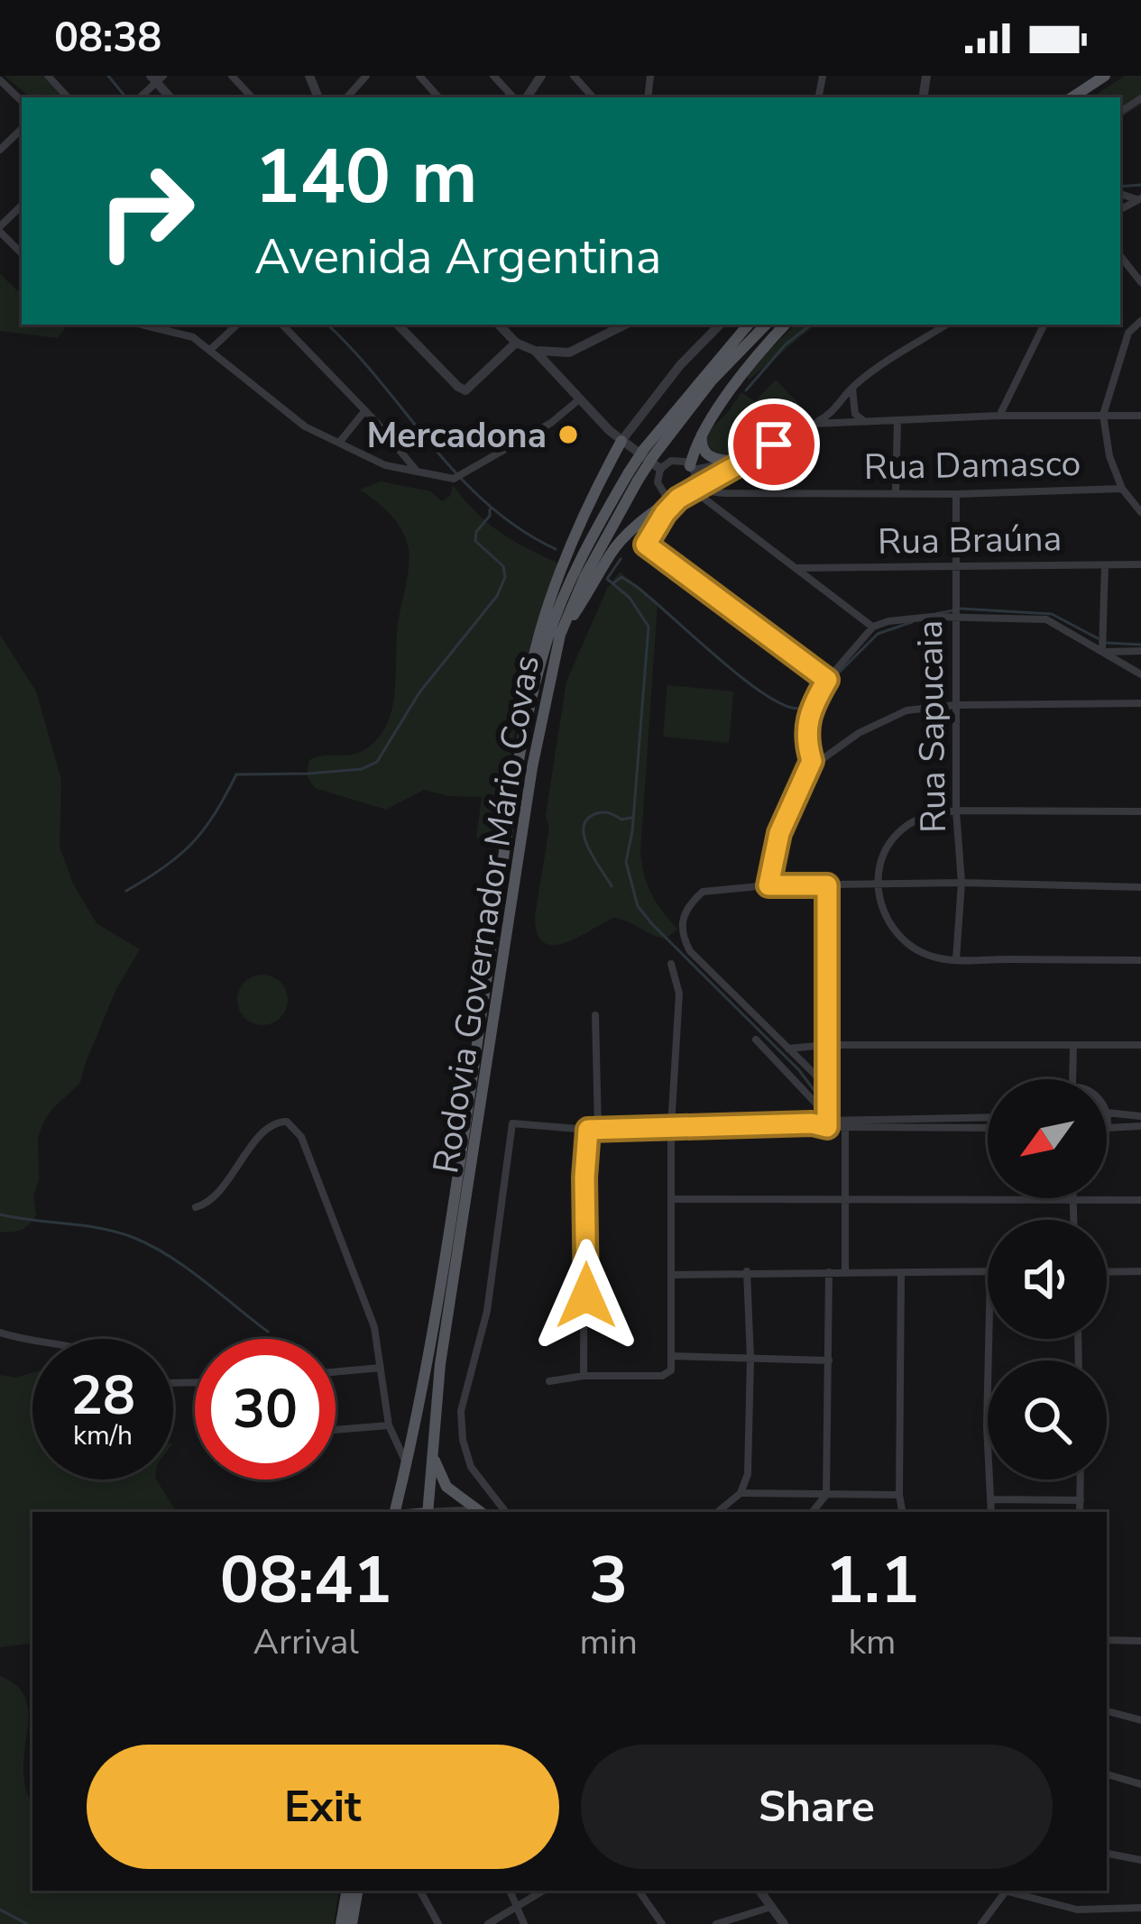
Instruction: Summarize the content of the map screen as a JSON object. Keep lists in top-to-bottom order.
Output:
{
  "streets": {
    "main road": ["Rodovia Governador Mário Covas"],
    "street": ["Rua Damasco", "Rua Braúna", "Rua Sapucaia"]
  },
  "crossings": [
    ["Rua Damasco", "Rua Sapucaia"],
    ["Rua Braúna", "Rua Sapucaia"]
  ],
  "places": ["Mercadona"],
  "north": "bottom left",
  "page": {
    "status": "08:38",
    "turn": ["140 m", "Avenida Argentina"],
    "speed": "28 km/h",
    "limit": "30",
    "eta": [
      "08:41",
      "Arrival",
      "3",
      "min",
      "1.1",
      "km"
    ],
    "buttons": ["Exit", "Share"]
  }
}
